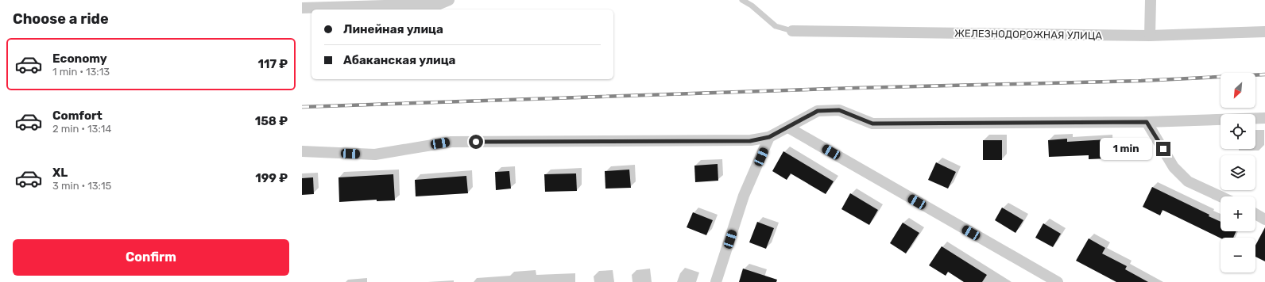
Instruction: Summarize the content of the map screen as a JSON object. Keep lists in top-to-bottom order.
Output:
{
  "streets": {
    "street": ["ЖЕЛЕЗНОДОРОЖНАЯ УЛИЦА"]
  },
  "north": "bottom left",
  "page": {
    "heading": "Choose a ride",
    "banner": ["Линейная улица", "Абаканская улица"],
    "list": [
      {
        "name": "Economy",
        "note": "1 min · 13:13",
        "value": "117 ₽"
      },
      {
        "name": "Comfort",
        "note": "2 min · 13:14",
        "value": "158 ₽"
      },
      {
        "name": "XL",
        "note": "3 min · 13:15",
        "value": "199 ₽"
      }
    ],
    "map_buttons": ["+", "−"],
    "bubble": "1 min",
    "buttons": "Confirm"
  }
}
